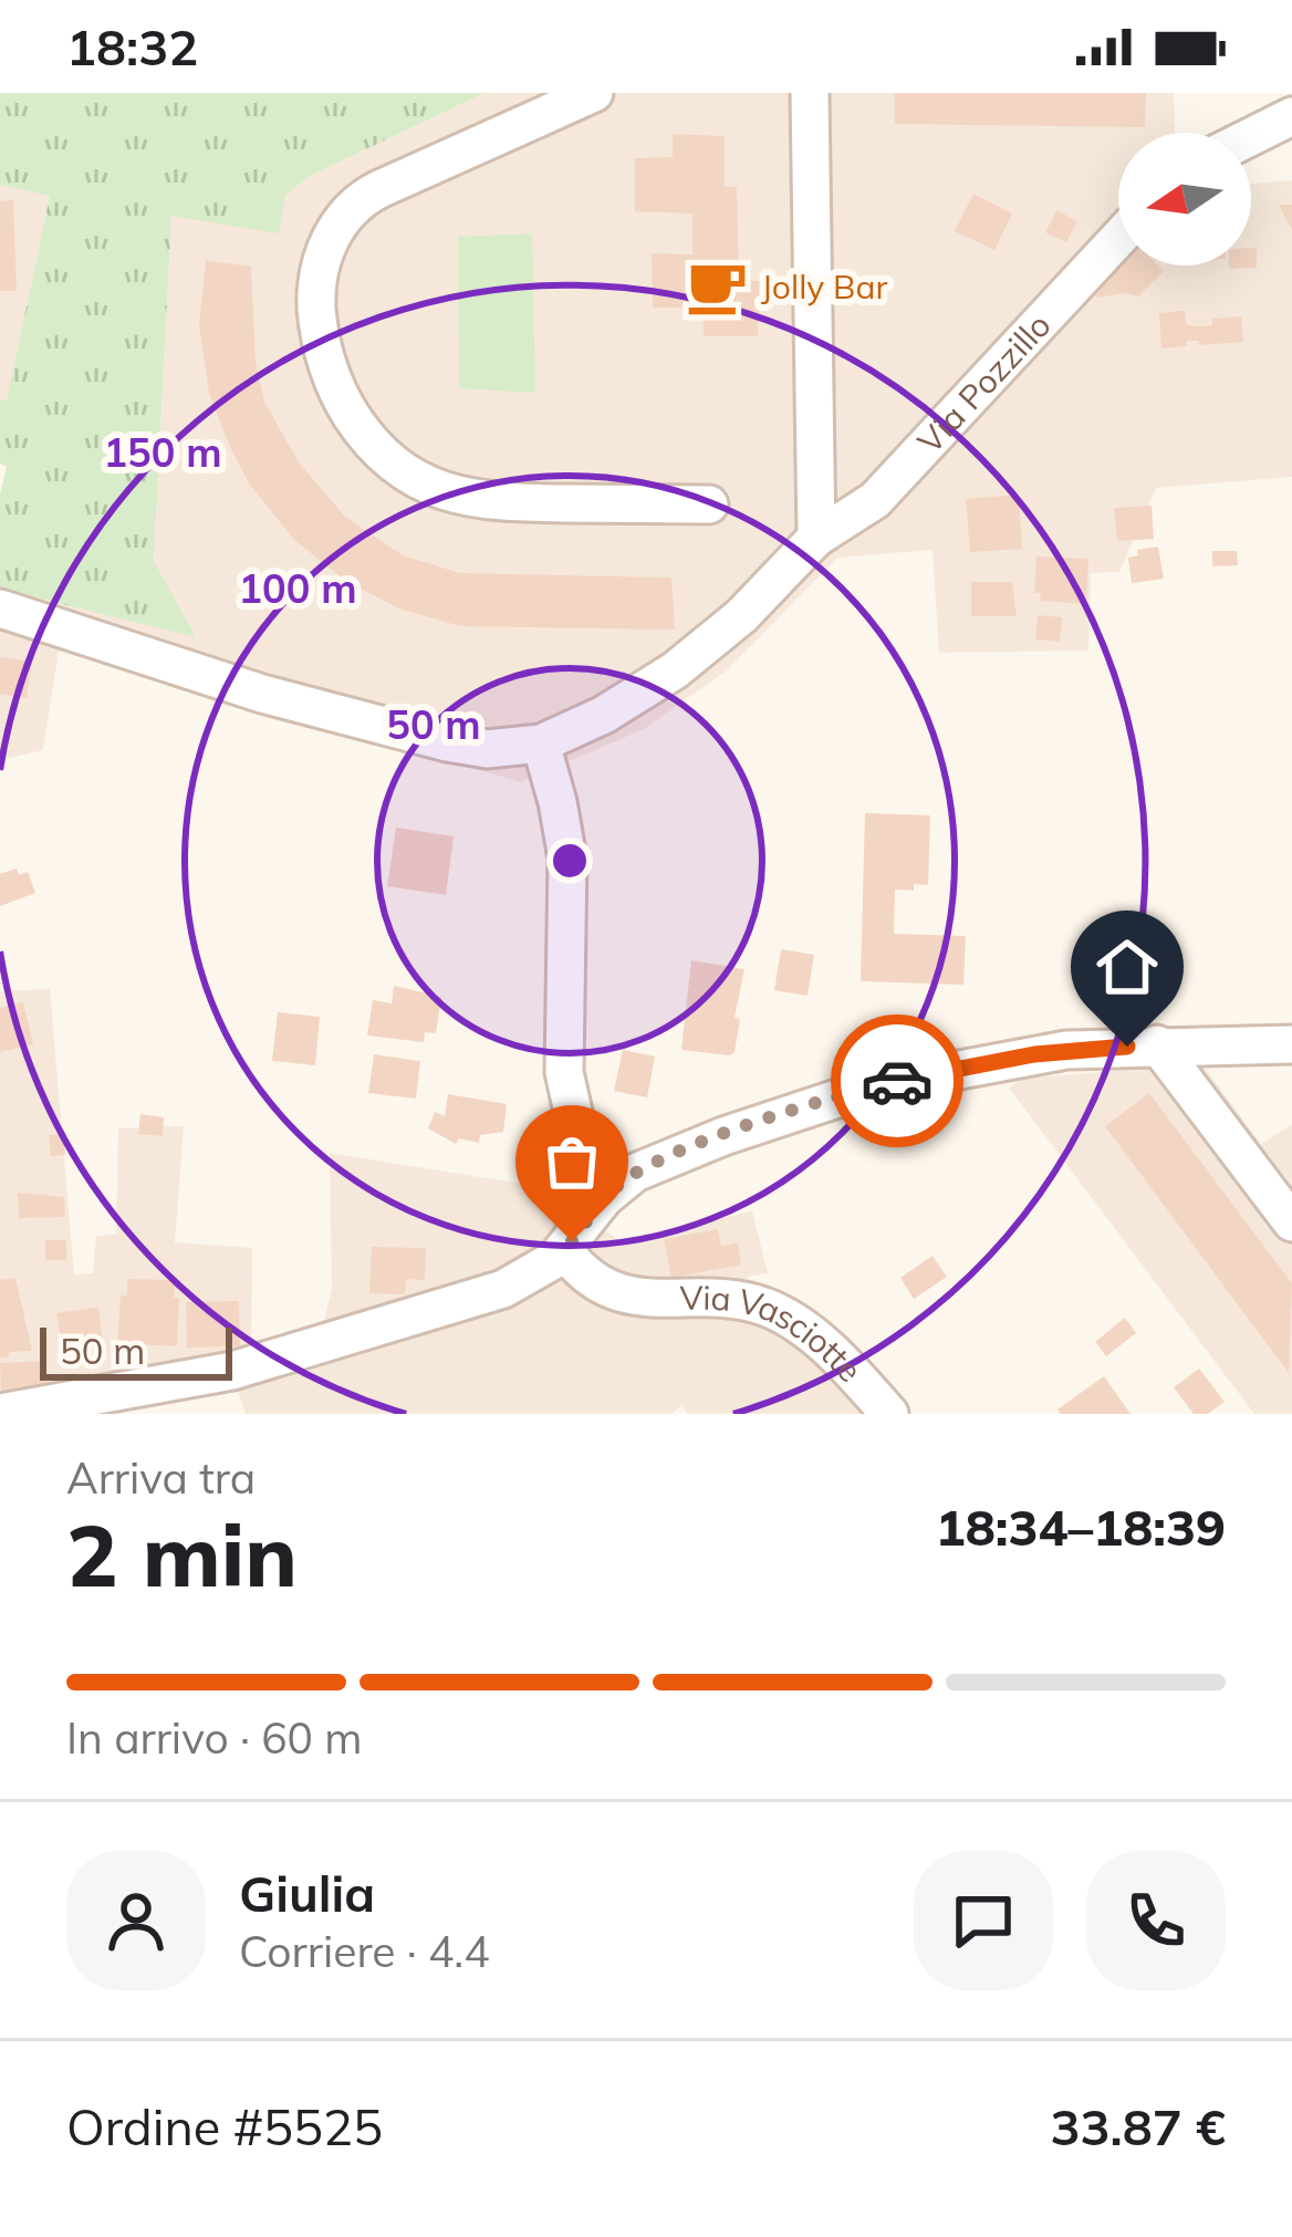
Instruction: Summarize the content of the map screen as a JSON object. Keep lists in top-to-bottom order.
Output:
{
  "streets": {
    "street": ["Via Pozzillo", "Via Vasciotte"]
  },
  "places": {
    "cafe": ["Jolly Bar"]
  },
  "scale_bar": "50 m",
  "north": "left",
  "page": {
    "status": "18:32",
    "scale": "50 m",
    "heading": ["2 min", "Arriva tra", "18:34–18:39"],
    "panel": [
      "Giulia",
      "Corriere · 4.4",
      "Ordine #5525",
      "33.87 €"
    ],
    "bar": "In arrivo · 60 m"
  },
  "rings": ["150 m", "100 m", "50 m"]
}
